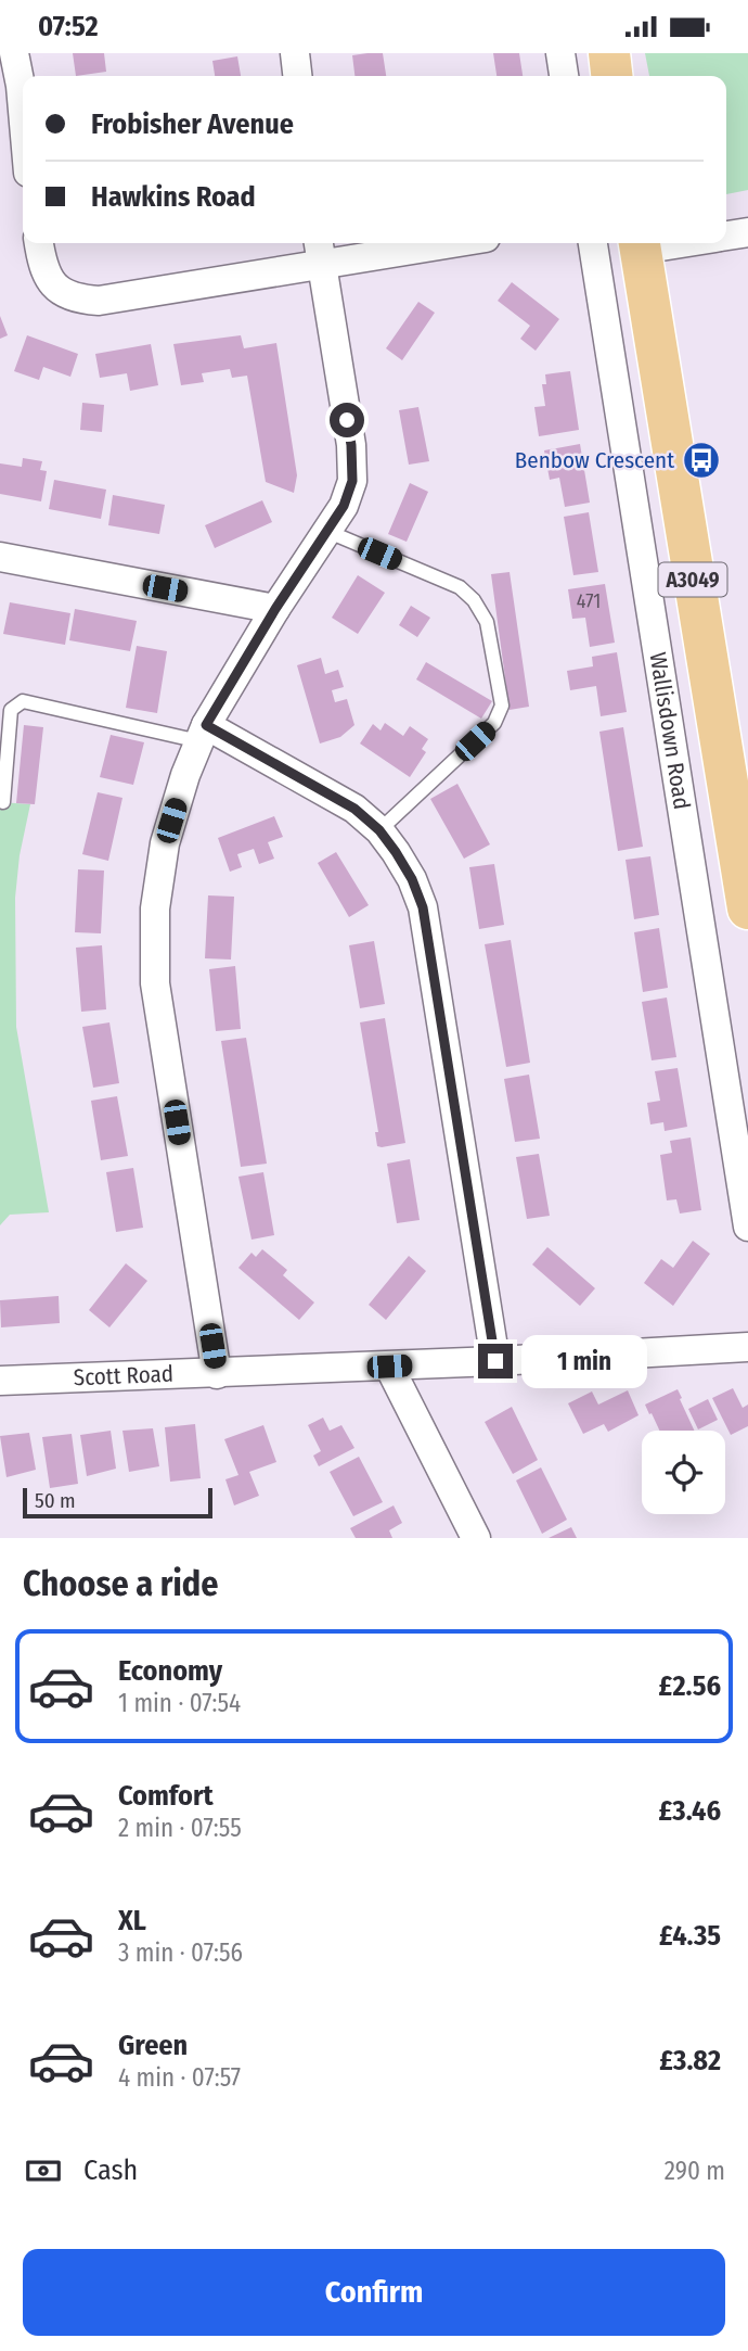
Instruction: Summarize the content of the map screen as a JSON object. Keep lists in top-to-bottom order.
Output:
{
  "streets": {
    "main road": ["A3049", "Wallisdown Road"],
    "street": ["Scott Road"]
  },
  "places": {
    "bus stop": ["Benbow Crescent"]
  },
  "house_numbers": ["471"],
  "scale_bar": "50 m",
  "page": {
    "status": "07:52",
    "banner": ["Frobisher Avenue", "Hawkins Road"],
    "bubble": "1 min",
    "scale": "50 m",
    "heading": "Choose a ride",
    "list": [
      {
        "name": "Economy",
        "note": "1 min · 07:54",
        "value": "£2.56"
      },
      {
        "name": "Comfort",
        "note": "2 min · 07:55",
        "value": "£3.46"
      },
      {
        "name": "XL",
        "note": "3 min · 07:56",
        "value": "£4.35"
      },
      {
        "name": "Green",
        "note": "4 min · 07:57",
        "value": "£3.82"
      }
    ],
    "pay": ["Cash", "290 m"],
    "buttons": "Confirm"
  }
}
